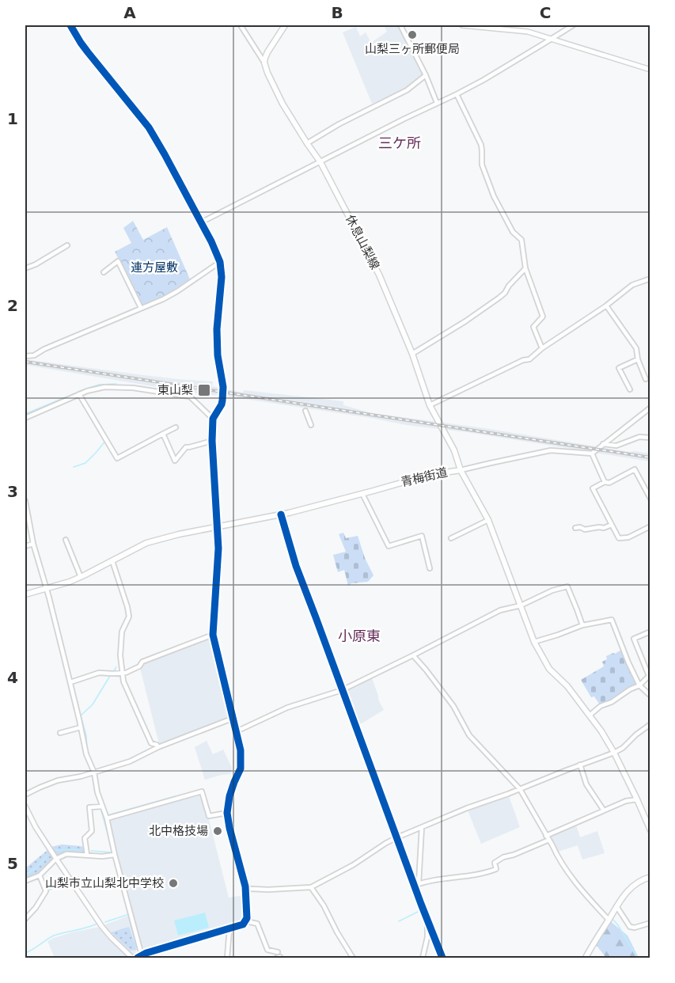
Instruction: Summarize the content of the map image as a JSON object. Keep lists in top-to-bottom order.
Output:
{
  "streets": {
    "main road": ["休息山梨線", "青梅街道"]
  },
  "crossings": [
    ["休息山梨線", "青梅街道"]
  ],
  "districts": ["三ケ所", "小原東"],
  "parks": ["連方屋敷"],
  "places": {
    "other": ["山梨三ヶ所郵便局", "北中格技場", "山梨市立山梨北中学校"],
    "transit": ["東山梨"]
  },
  "grid": {
    "columns": ["A", "B", "C"],
    "rows": [
      "1",
      "2",
      "3",
      "4",
      "5"
    ]
  }
}
